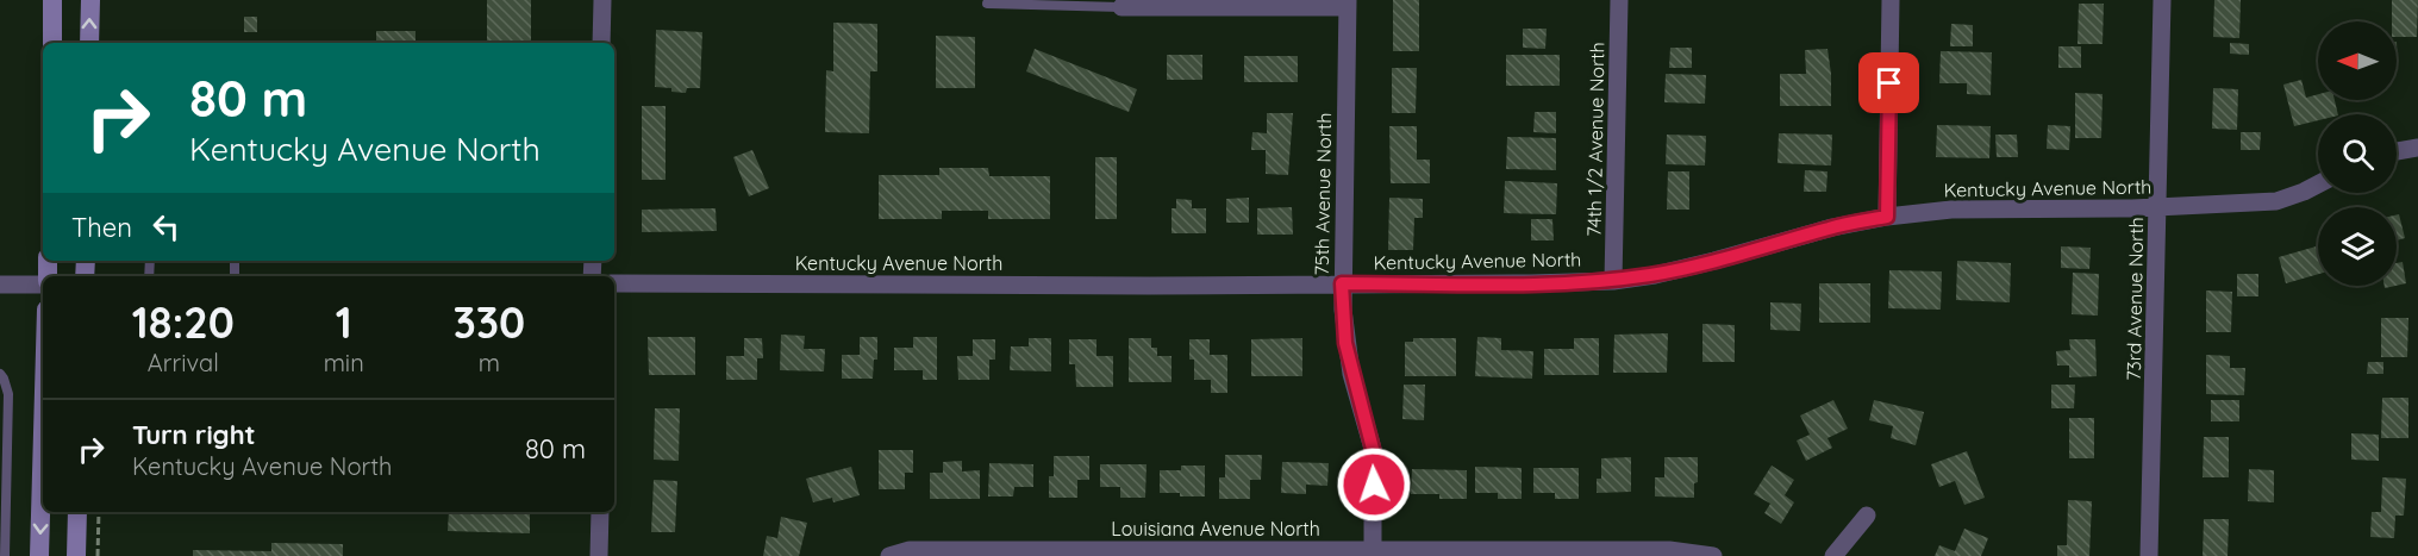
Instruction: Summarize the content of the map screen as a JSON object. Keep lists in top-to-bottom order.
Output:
{
  "streets": {
    "street": [
      "74th 1/2 Avenue North",
      "Kentucky Avenue North",
      "75th Avenue North",
      "73rd Avenue North",
      "Louisiana Avenue North"
    ]
  },
  "crossings": [
    ["74th 1/2 Avenue North", "Kentucky Avenue North"],
    ["Kentucky Avenue North", "75th Avenue North"],
    ["Kentucky Avenue North", "73rd Avenue North"],
    ["75th Avenue North", "Louisiana Avenue North"]
  ],
  "north": "left",
  "page": {
    "turn": ["80 m", "Kentucky Avenue North"],
    "then": "Then",
    "eta": [
      "18:20",
      "Arrival",
      "1",
      "min",
      "330",
      "m"
    ],
    "list": [
      {
        "name": "Turn right",
        "note": "Kentucky Avenue North",
        "value": "80 m"
      }
    ]
  }
}
